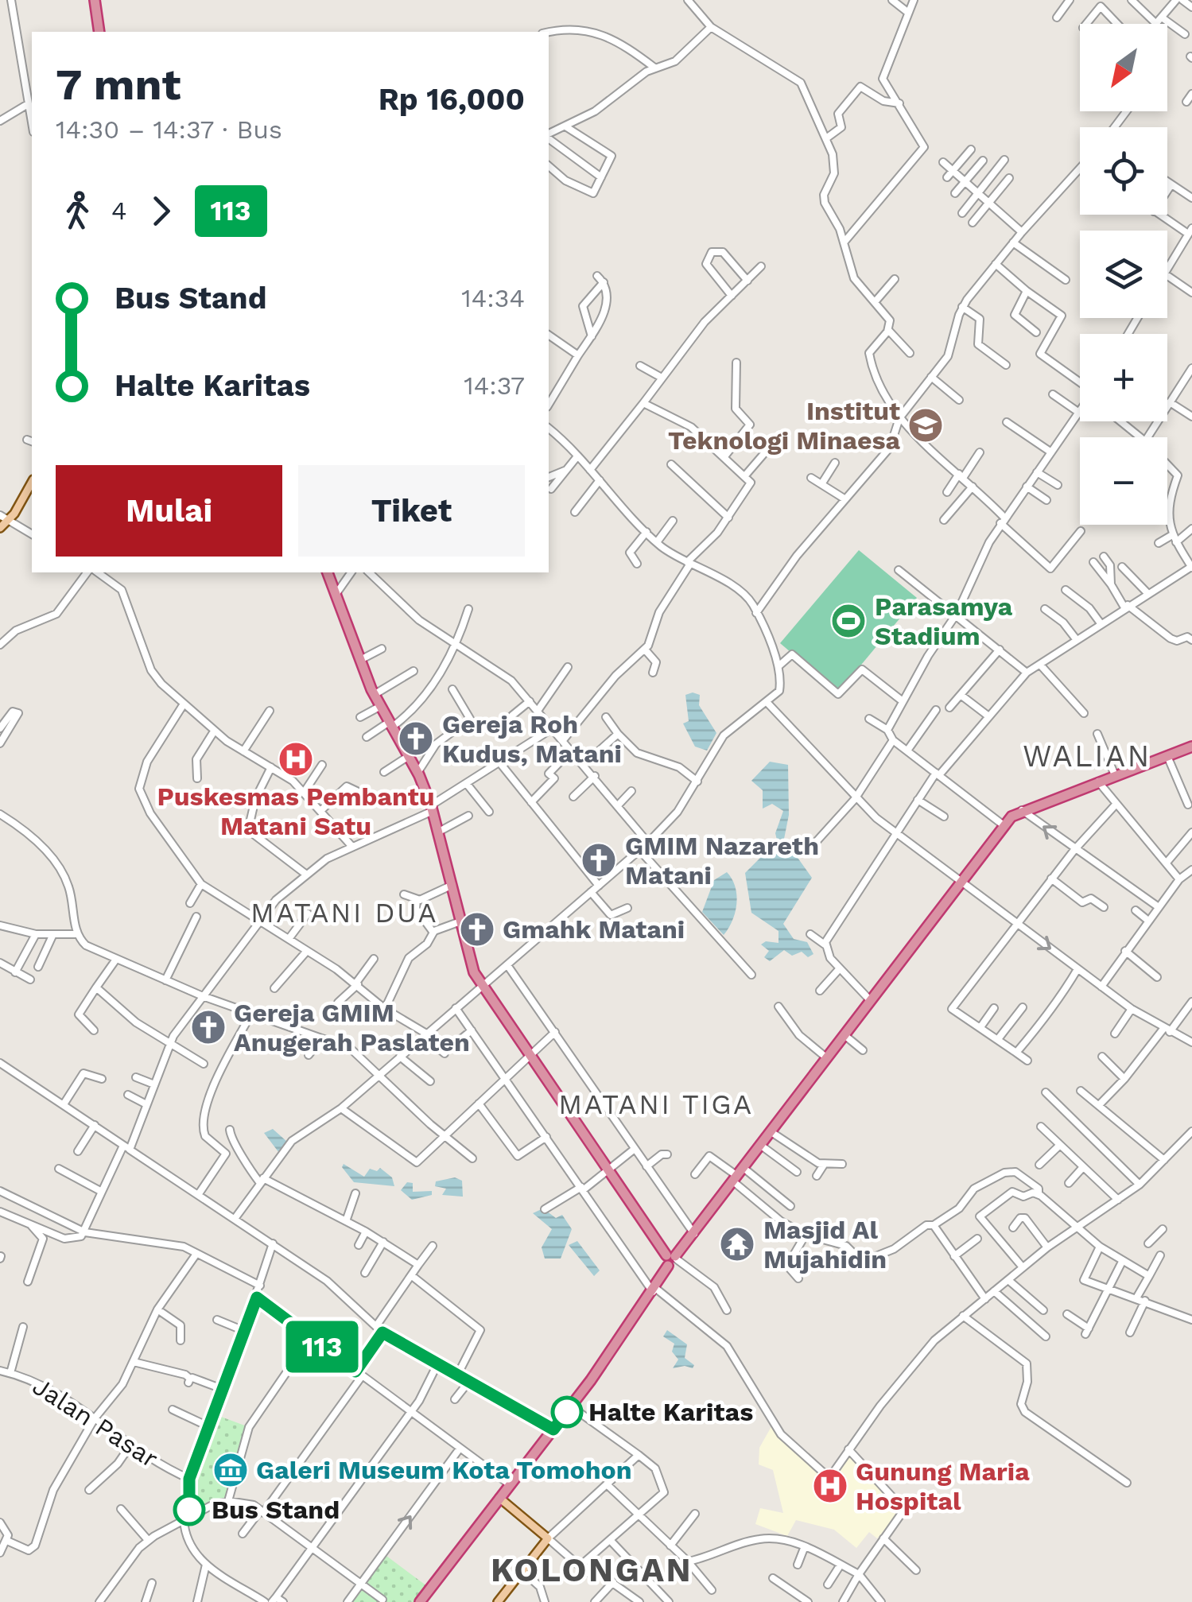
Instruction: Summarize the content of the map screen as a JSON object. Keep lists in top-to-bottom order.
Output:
{
  "streets": {
    "street": ["Jalan Pasar"]
  },
  "districts": [
    "WALIAN",
    "MATANI DUA",
    "MATANI TIGA",
    "KOLONGAN"
  ],
  "places": {
    "school or university": ["Institut Teknologi Minaesa"],
    "sports": ["Parasamya Stadium"],
    "church": [
      "Gereja Roh Kudus, Matani",
      "GMIM Nazareth Matani",
      "Gmahk Matani",
      "Gereja GMIM Anugerah Paslaten"
    ],
    "hospital": ["Puskesmas Pembantu Matani Satu", "Gunung Maria Hospital"],
    "temple": ["Masjid Al Mujahidin"],
    "other": ["Halte Karitas", "Bus Stand"],
    "museum": ["Galeri Museum Kota Tomohon"]
  },
  "lines": ["bus line 113"],
  "north": "bottom left",
  "page": {
    "on_map": "113",
    "map_buttons": ["+", "−"],
    "heading": ["7 mnt", "14:30 – 14:37 · Bus", "Rp 16,000"],
    "legs": ["4", "113"],
    "list": [
      {
        "name": "Bus Stand",
        "value": "14:34"
      },
      {
        "name": "Halte Karitas",
        "value": "14:37"
      }
    ],
    "buttons": ["Mulai", "Tiket"]
  }
}
